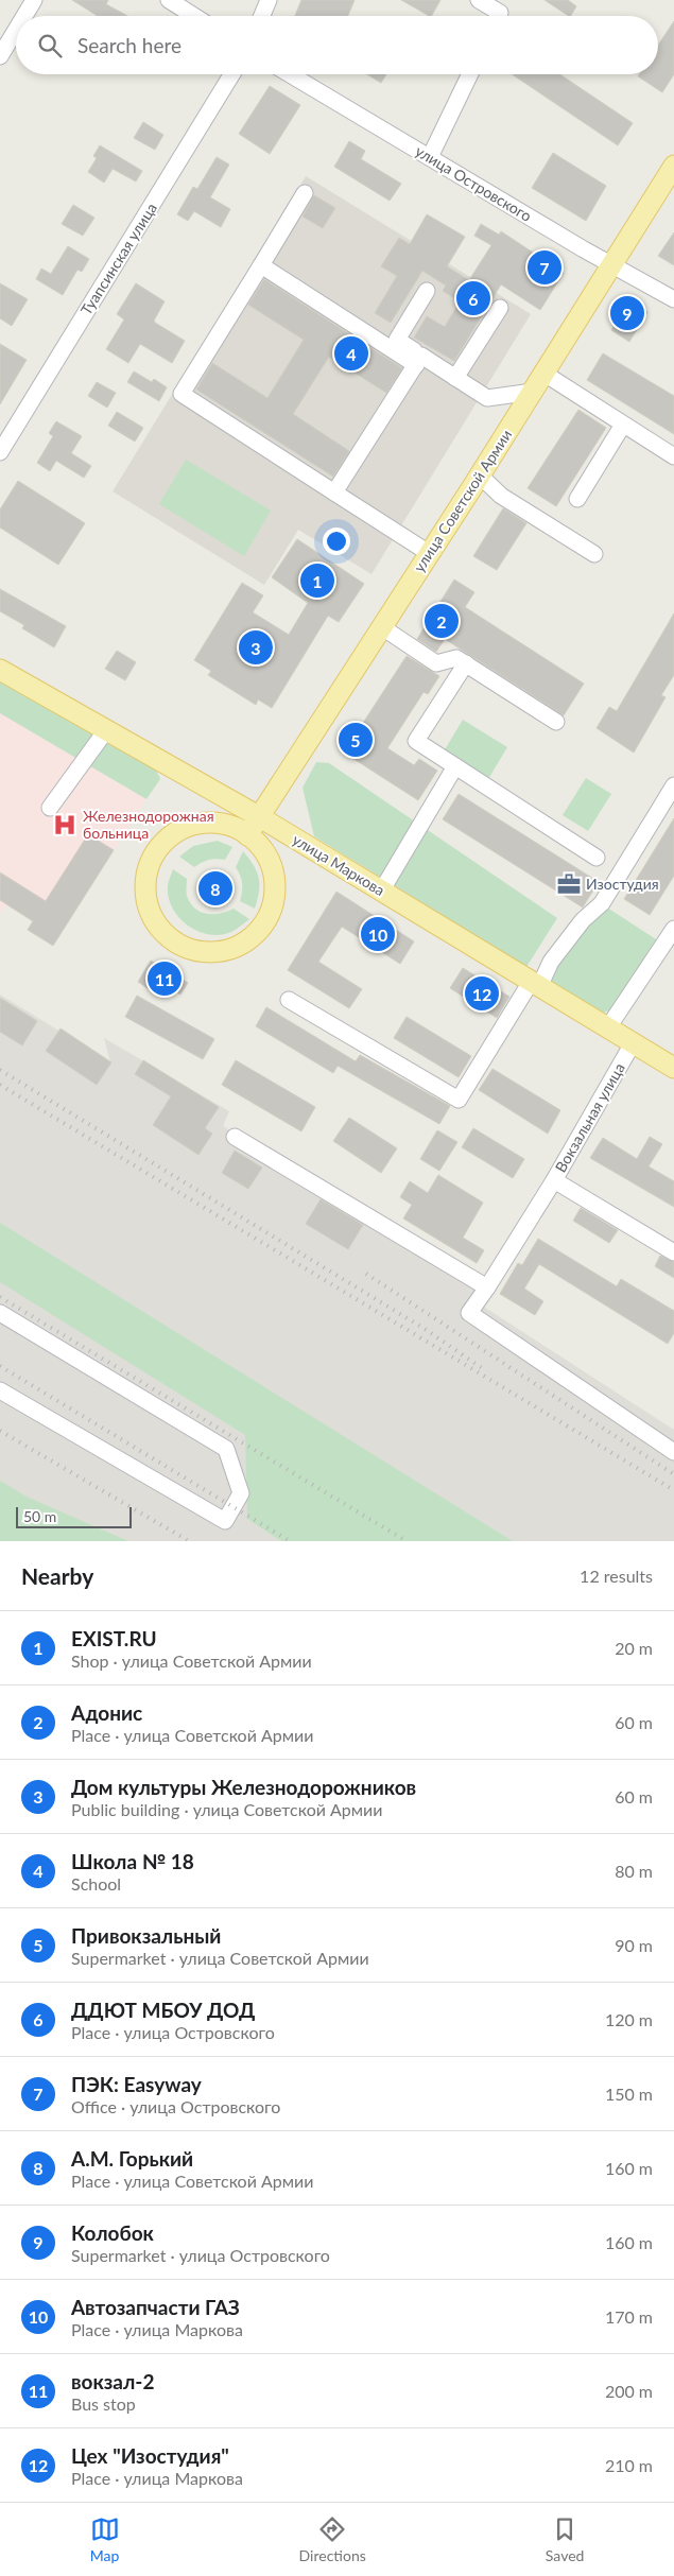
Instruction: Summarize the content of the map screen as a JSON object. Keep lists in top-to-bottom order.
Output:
{
  "streets": {
    "main road": ["улица Советской Армии", "улица Маркова"],
    "street": ["улица Островского", "Туапсинская улица", "Вокзальная улица"]
  },
  "crossings": [
    ["улица Островского", "улица Советской Армии"],
    ["улица Советской Армии", "улица Маркова"],
    ["улица Маркова", "Вокзальная улица"]
  ],
  "places": {
    "hospital": ["Железнодорожная больница"],
    "office": ["Изостудия"]
  },
  "scale_bar": "50 m",
  "page": {
    "search": "Search here",
    "pins": [
      "7",
      "6",
      "9",
      "4",
      "1",
      "2",
      "3",
      "5",
      "8",
      "10",
      "11",
      "12"
    ],
    "scale": "50 m",
    "heading": ["Nearby", "12 results"],
    "list": [
      {
        "mark": "1",
        "name": "EXIST.RU",
        "note": "Shop · улица Советской Армии",
        "value": "20 m"
      },
      {
        "mark": "2",
        "name": "Адонис",
        "note": "Place · улица Советской Армии",
        "value": "60 m"
      },
      {
        "mark": "3",
        "name": "Дом культуры Железнодорожников",
        "note": "Public building · улица Советской Армии",
        "value": "60 m"
      },
      {
        "mark": "4",
        "name": "Школа № 18",
        "note": "School",
        "value": "80 m"
      },
      {
        "mark": "5",
        "name": "Привокзальный",
        "note": "Supermarket · улица Советской Армии",
        "value": "90 m"
      },
      {
        "mark": "6",
        "name": "ДДЮТ МБОУ ДОД",
        "note": "Place · улица Островского",
        "value": "120 m"
      },
      {
        "mark": "7",
        "name": "ПЭК: Easyway",
        "note": "Office · улица Островского",
        "value": "150 m"
      },
      {
        "mark": "8",
        "name": "А.М. Горький",
        "note": "Place · улица Советской Армии",
        "value": "160 m"
      },
      {
        "mark": "9",
        "name": "Колобок",
        "note": "Supermarket · улица Островского",
        "value": "160 m"
      },
      {
        "mark": "10",
        "name": "Автозапчасти ГАЗ",
        "note": "Place · улица Маркова",
        "value": "170 m"
      },
      {
        "mark": "11",
        "name": "вокзал-2",
        "note": "Bus stop",
        "value": "200 m"
      },
      {
        "mark": "12",
        "name": "Цех \"Изостудия\"",
        "note": "Place · улица Маркова",
        "value": "210 m"
      }
    ],
    "nav": ["Map", "Directions", "Saved"]
  }
}
